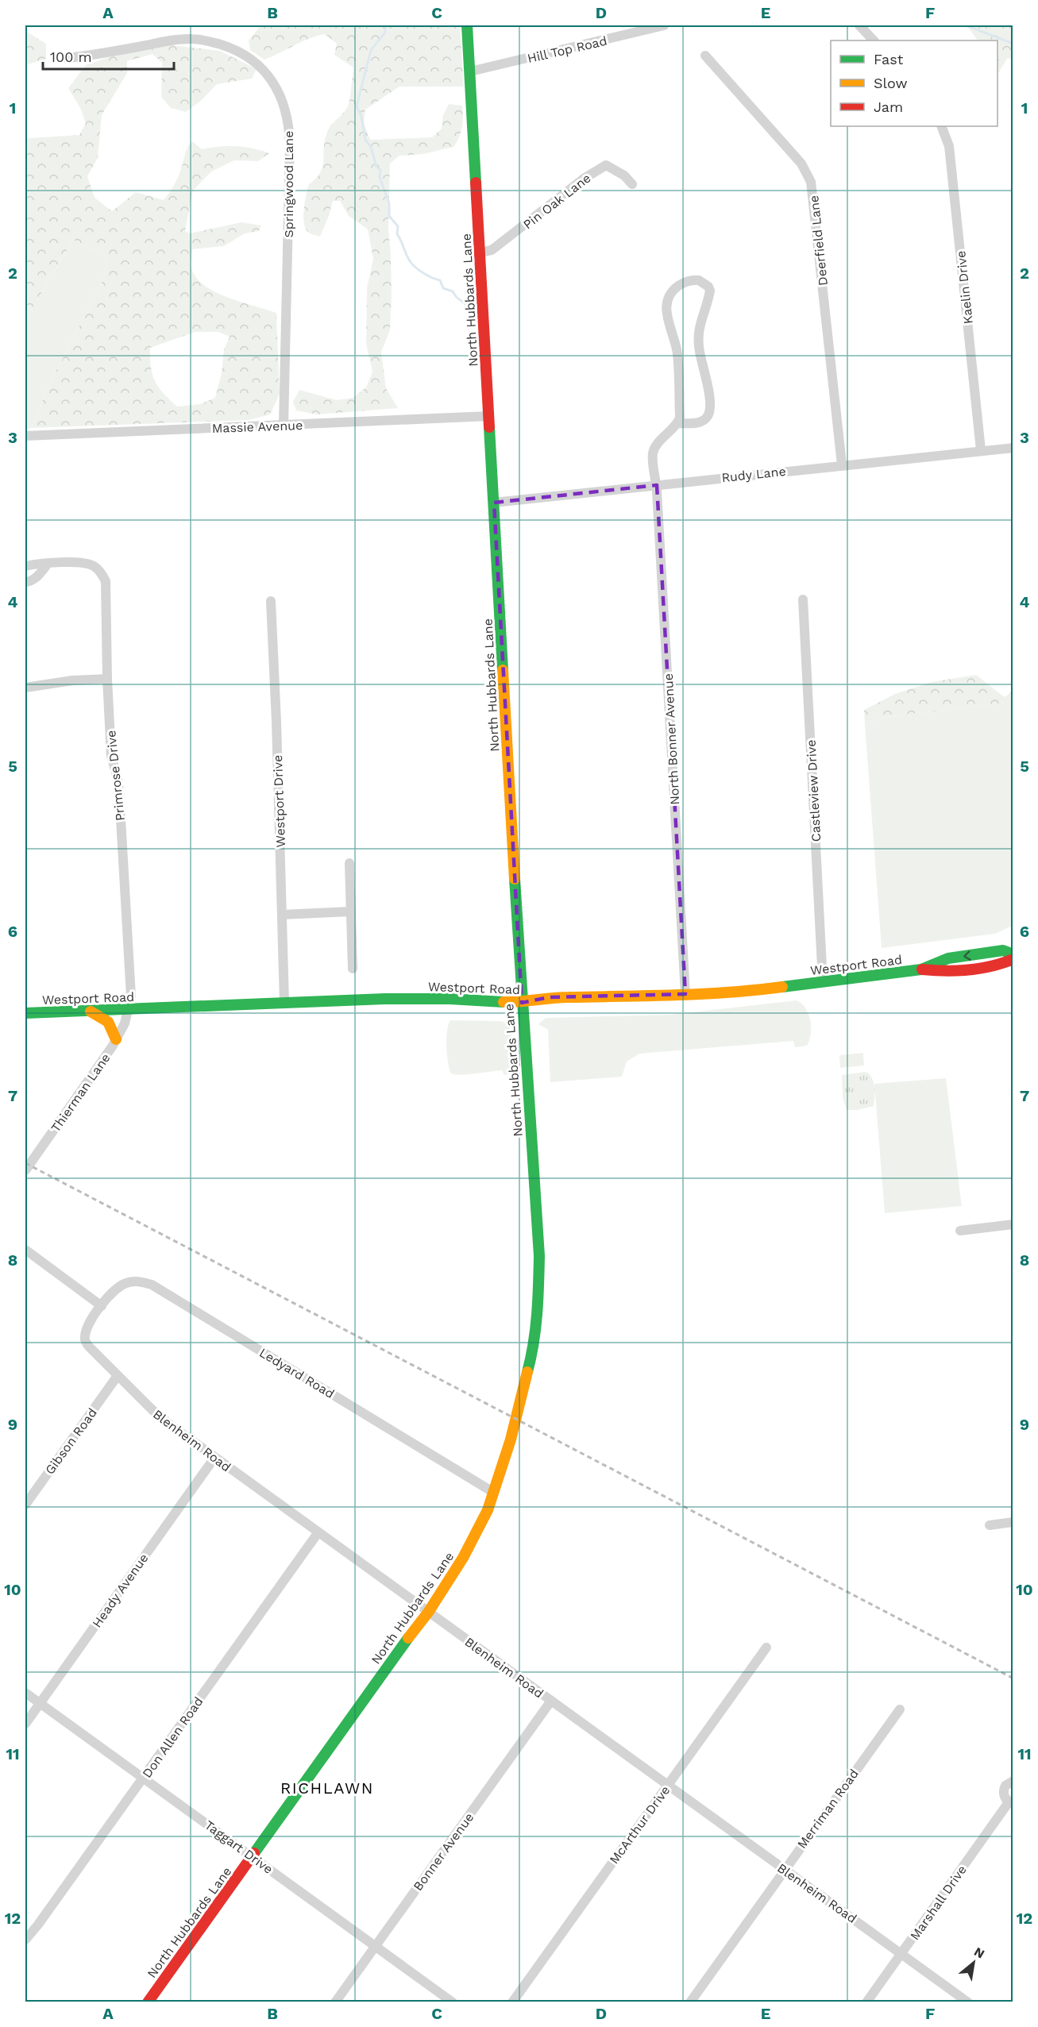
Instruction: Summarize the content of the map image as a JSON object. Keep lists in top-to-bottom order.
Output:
{
  "streets": {
    "street": [
      "Hill Top Road",
      "Springwood Lane",
      "Pin Oak Lane",
      "Deerfield Lane",
      "Kaelin Drive",
      "North Hubbards Lane",
      "Massie Avenue",
      "Rudy Lane",
      "North Bonner Avenue",
      "Primrose Drive",
      "Castleview Drive",
      "Westport Drive",
      "Westport Road",
      "Thierman Lane",
      "Ledyard Road",
      "Blenheim Road",
      "Gibson Road",
      "Heady Avenue",
      "Don Allen Road",
      "Merriman Road",
      "McArthur Drive",
      "Taggart Drive",
      "Bonner Avenue",
      "Marshall Drive"
    ]
  },
  "crossings": [
    ["Hill Top Road", "North Hubbards Lane"],
    ["Springwood Lane", "Massie Avenue"],
    ["Pin Oak Lane", "North Hubbards Lane"],
    ["Deerfield Lane", "Rudy Lane"],
    ["Kaelin Drive", "Rudy Lane"],
    ["North Hubbards Lane", "Massie Avenue"],
    ["North Hubbards Lane", "Rudy Lane"],
    ["North Hubbards Lane", "Westport Road"],
    ["North Hubbards Lane", "Ledyard Road"],
    ["North Hubbards Lane", "Blenheim Road"],
    ["North Hubbards Lane", "Taggart Drive"],
    ["Rudy Lane", "North Bonner Avenue"],
    ["North Bonner Avenue", "Westport Road"],
    ["Primrose Drive", "Westport Road"],
    ["Primrose Drive", "Thierman Lane"],
    ["Castleview Drive", "Westport Road"],
    ["Westport Drive", "Westport Road"],
    ["Westport Road", "Thierman Lane"],
    ["Ledyard Road", "Blenheim Road"],
    ["Blenheim Road", "Gibson Road"],
    ["Blenheim Road", "Heady Avenue"],
    ["Blenheim Road", "Don Allen Road"],
    ["Blenheim Road", "Merriman Road"],
    ["Blenheim Road", "McArthur Drive"],
    ["Blenheim Road", "Bonner Avenue"],
    ["Blenheim Road", "Marshall Drive"],
    ["Heady Avenue", "Taggart Drive"],
    ["Don Allen Road", "Taggart Drive"],
    ["Taggart Drive", "Bonner Avenue"]
  ],
  "districts": ["RICHLAWN"],
  "legend": ["Fast", "Slow", "Jam"],
  "scale_bar": "100 m",
  "north": "top right",
  "grid": {
    "columns": [
      "A",
      "B",
      "C",
      "D",
      "E",
      "F"
    ],
    "rows": [
      "1",
      "2",
      "3",
      "4",
      "5",
      "6",
      "7",
      "8",
      "9",
      "10",
      "11",
      "12"
    ]
  }
}
